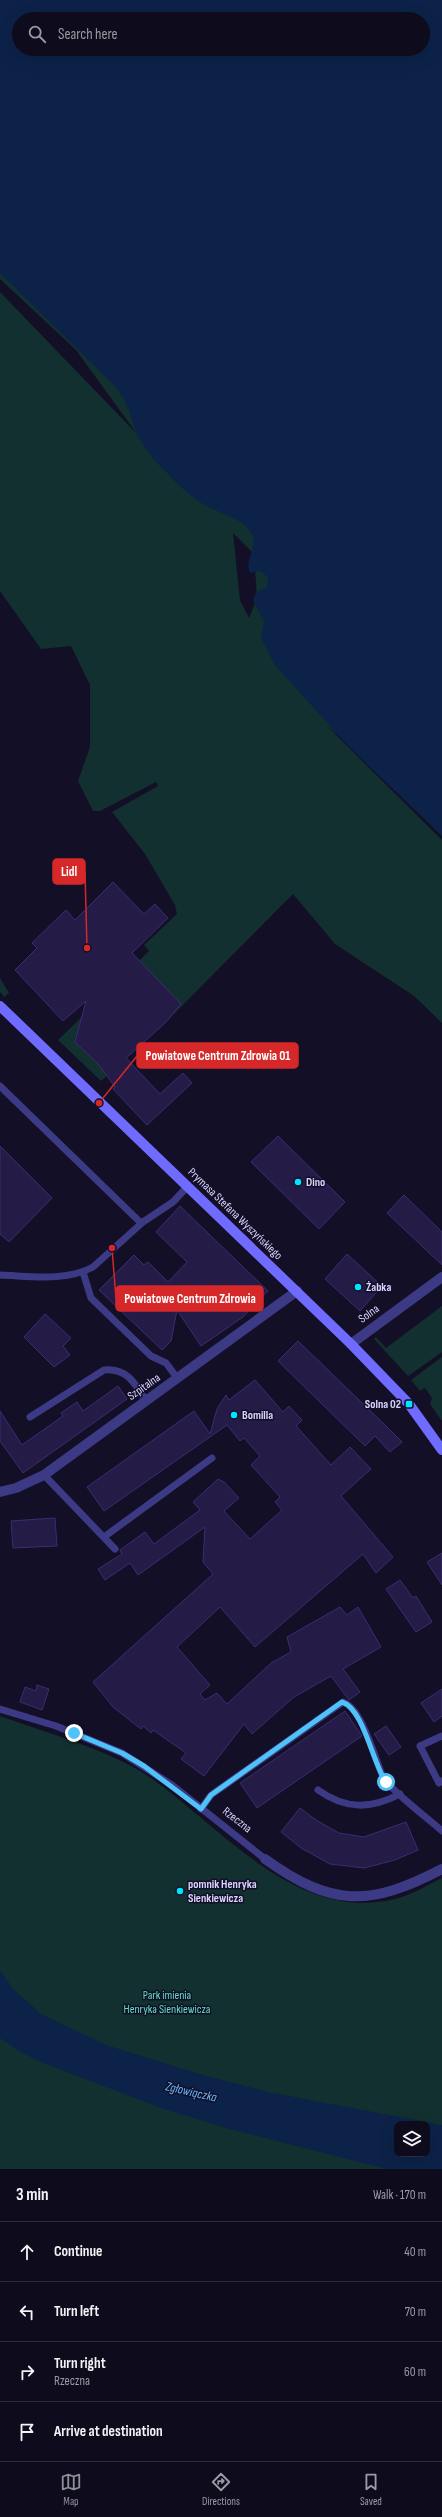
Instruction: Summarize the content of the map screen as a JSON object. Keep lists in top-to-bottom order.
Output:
{
  "streets": {
    "main road": ["Prymasa Stefana Wyszyńskiego"],
    "street": ["Solna", "Szpitalna", "Rzeczna"]
  },
  "crossings": [
    ["Prymasa Stefana Wyszyńskiego", "Solna"],
    ["Prymasa Stefana Wyszyńskiego", "Szpitalna"]
  ],
  "water": ["Zgłowiączka"],
  "parks": ["Park imienia Henryka Sienkiewicza"],
  "places": {
    "other": [
      "Lidl",
      "Powiatowe Centrum Zdrowia 01",
      "Dino",
      "Powiatowe Centrum Zdrowia",
      "Żabka",
      "Bomilla",
      "pomnik Henryka Sienkiewicza"
    ],
    "transit": ["Solna 02"]
  },
  "page": {
    "search": "Search here",
    "heading": ["3 min", "Walk · 170 m"],
    "list": [
      ["Continue", "40 m"],
      ["Turn left", "70 m"],
      ["Turn right", "Rzeczna", "60 m"],
      "Arrive at destination"
    ],
    "nav": ["Map", "Directions", "Saved"]
  }
}
